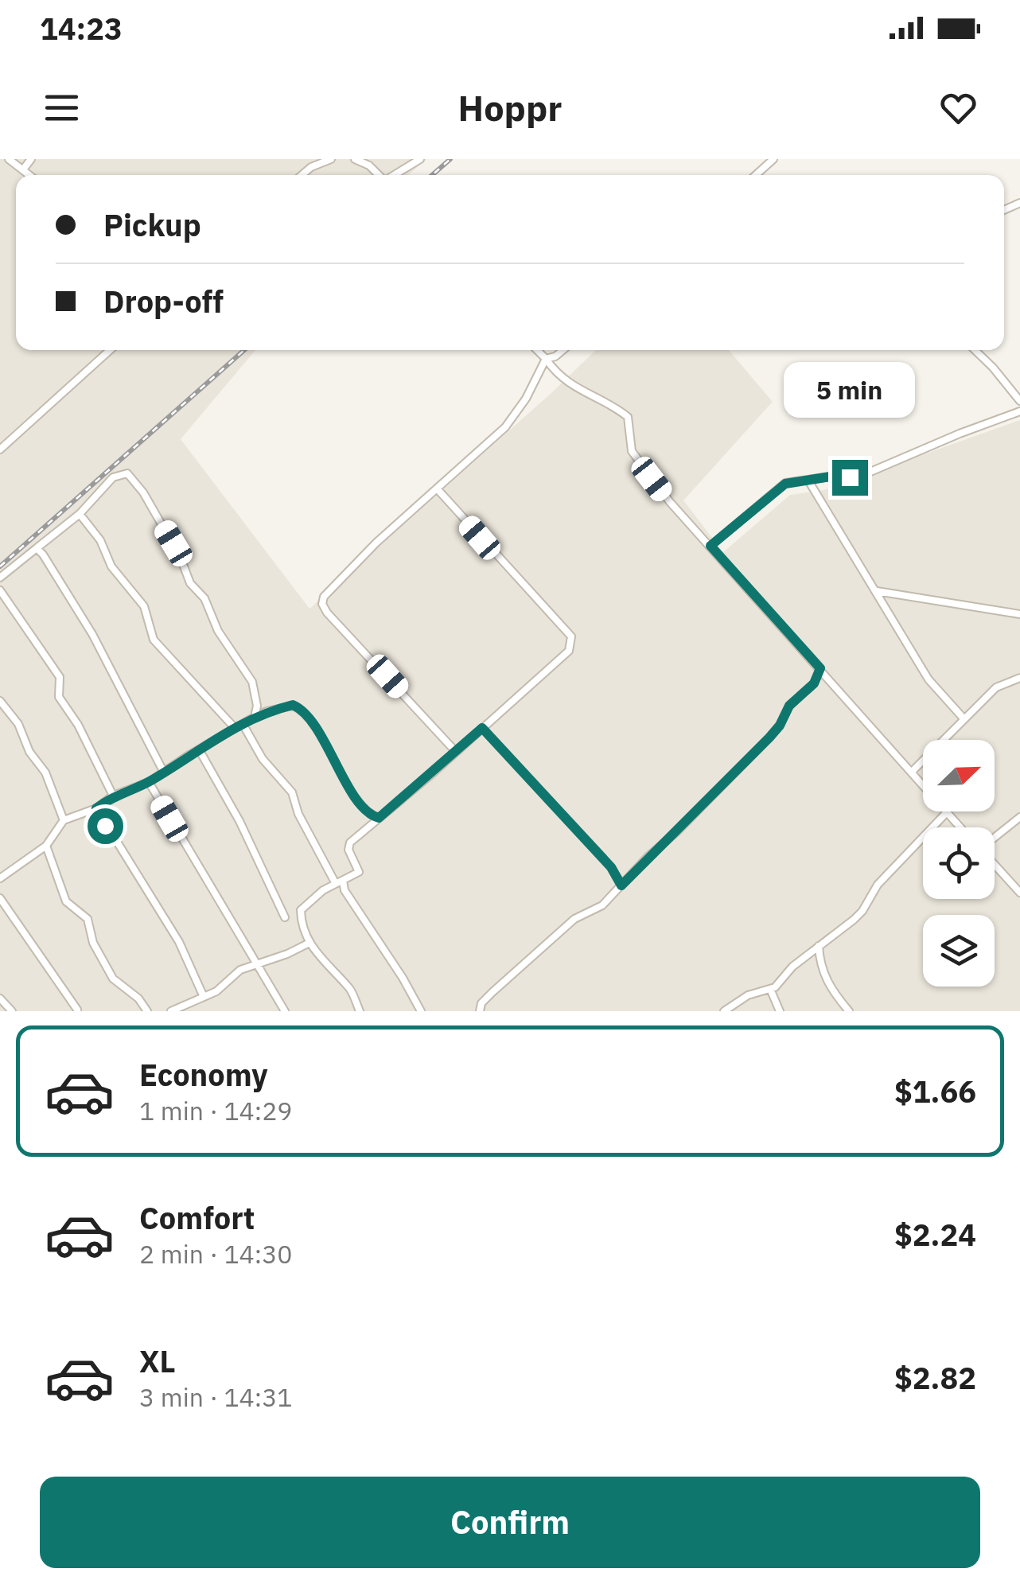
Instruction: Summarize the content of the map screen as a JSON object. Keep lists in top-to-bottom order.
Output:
{
  "north": "top right",
  "page": {
    "status": "14:23",
    "header": "Hoppr",
    "banner": ["Pickup", "Drop-off"],
    "bubble": "5 min",
    "list": [
      {
        "name": "Economy",
        "note": "1 min · 14:29",
        "value": "$1.66"
      },
      {
        "name": "Comfort",
        "note": "2 min · 14:30",
        "value": "$2.24"
      },
      {
        "name": "XL",
        "note": "3 min · 14:31",
        "value": "$2.82"
      }
    ],
    "buttons": "Confirm"
  }
}
